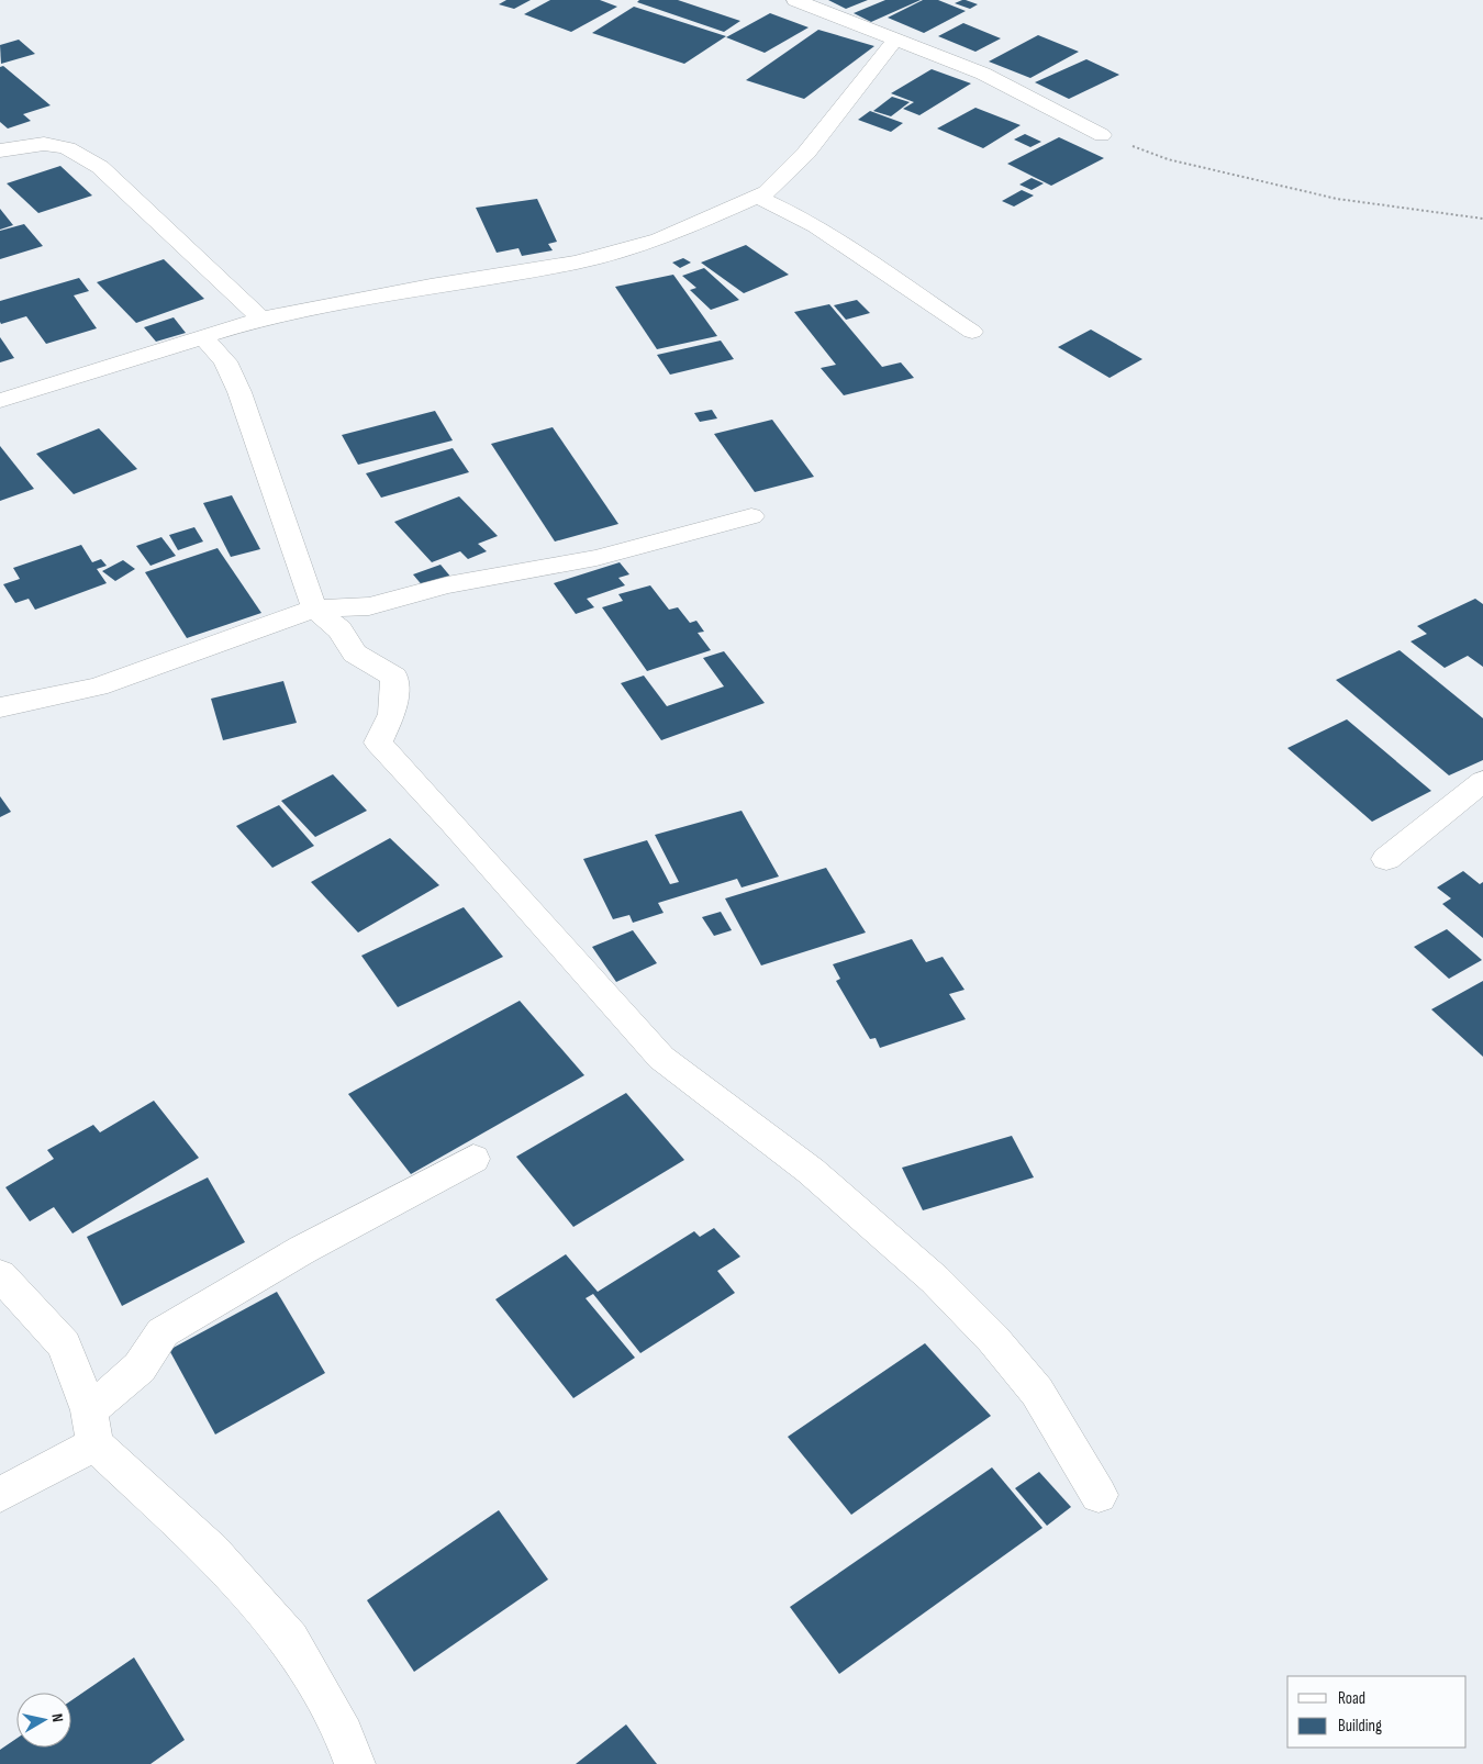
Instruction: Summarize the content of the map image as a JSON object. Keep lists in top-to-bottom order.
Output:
{
  "legend": ["Road", "Building"],
  "north": "right"
}
